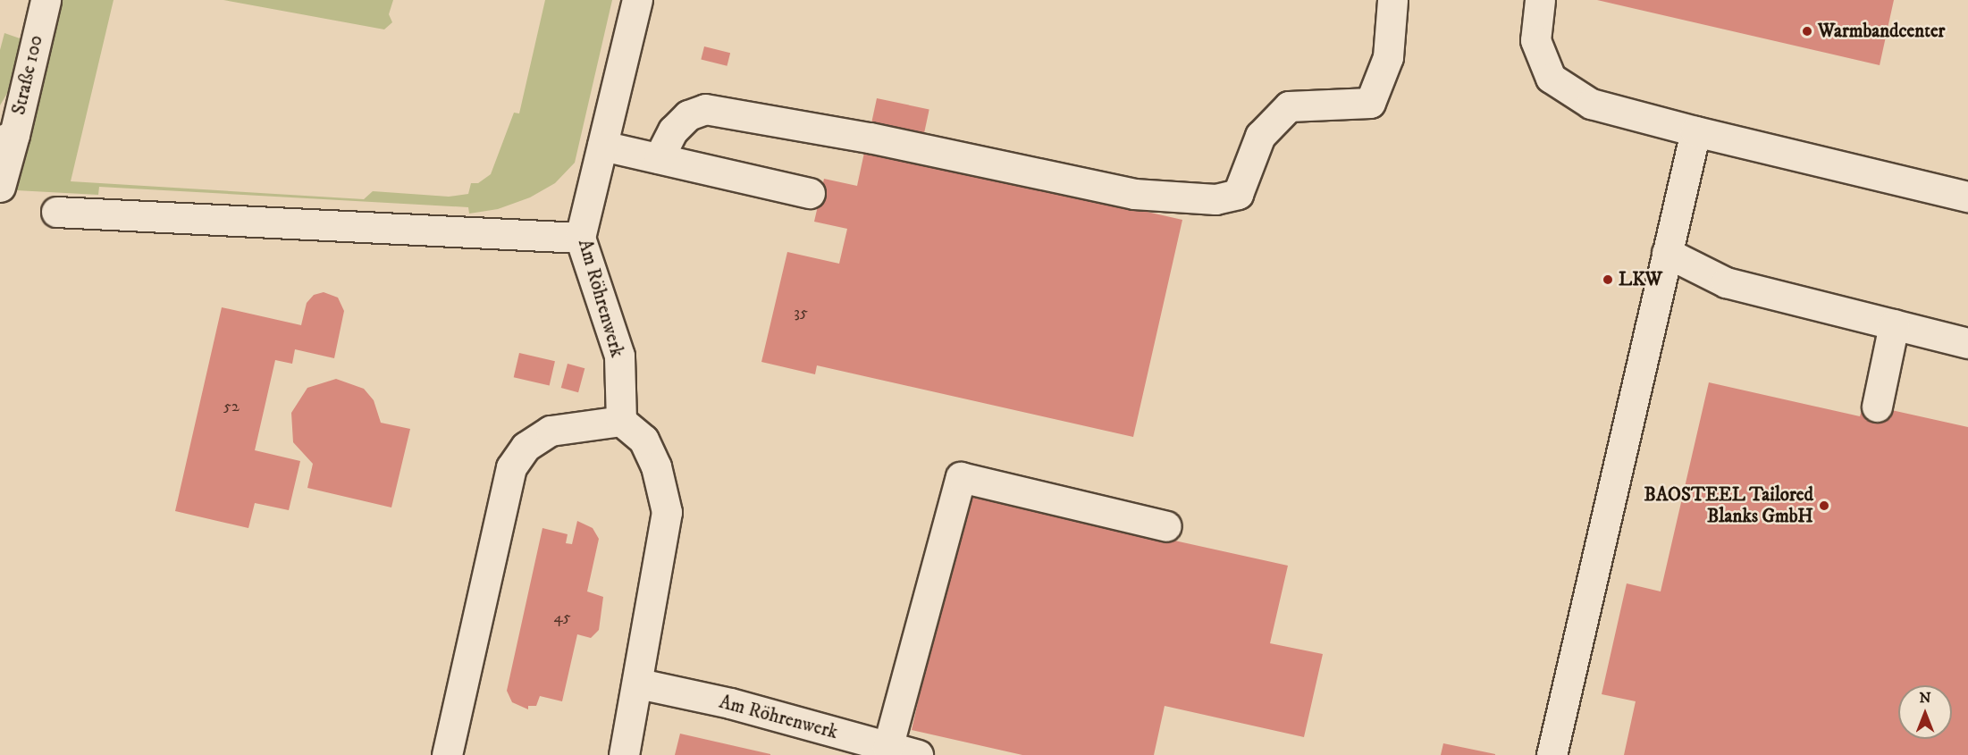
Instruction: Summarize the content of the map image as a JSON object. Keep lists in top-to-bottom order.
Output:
{
  "streets": {
    "street": ["Straße 100", "Am Röhrenwerk"]
  },
  "places": ["Warmbandcenter", "LKW", "BAOSTEEL Tailored Blanks GmbH"],
  "house_numbers": ["35", "52", "45"],
  "north": "top"
}
